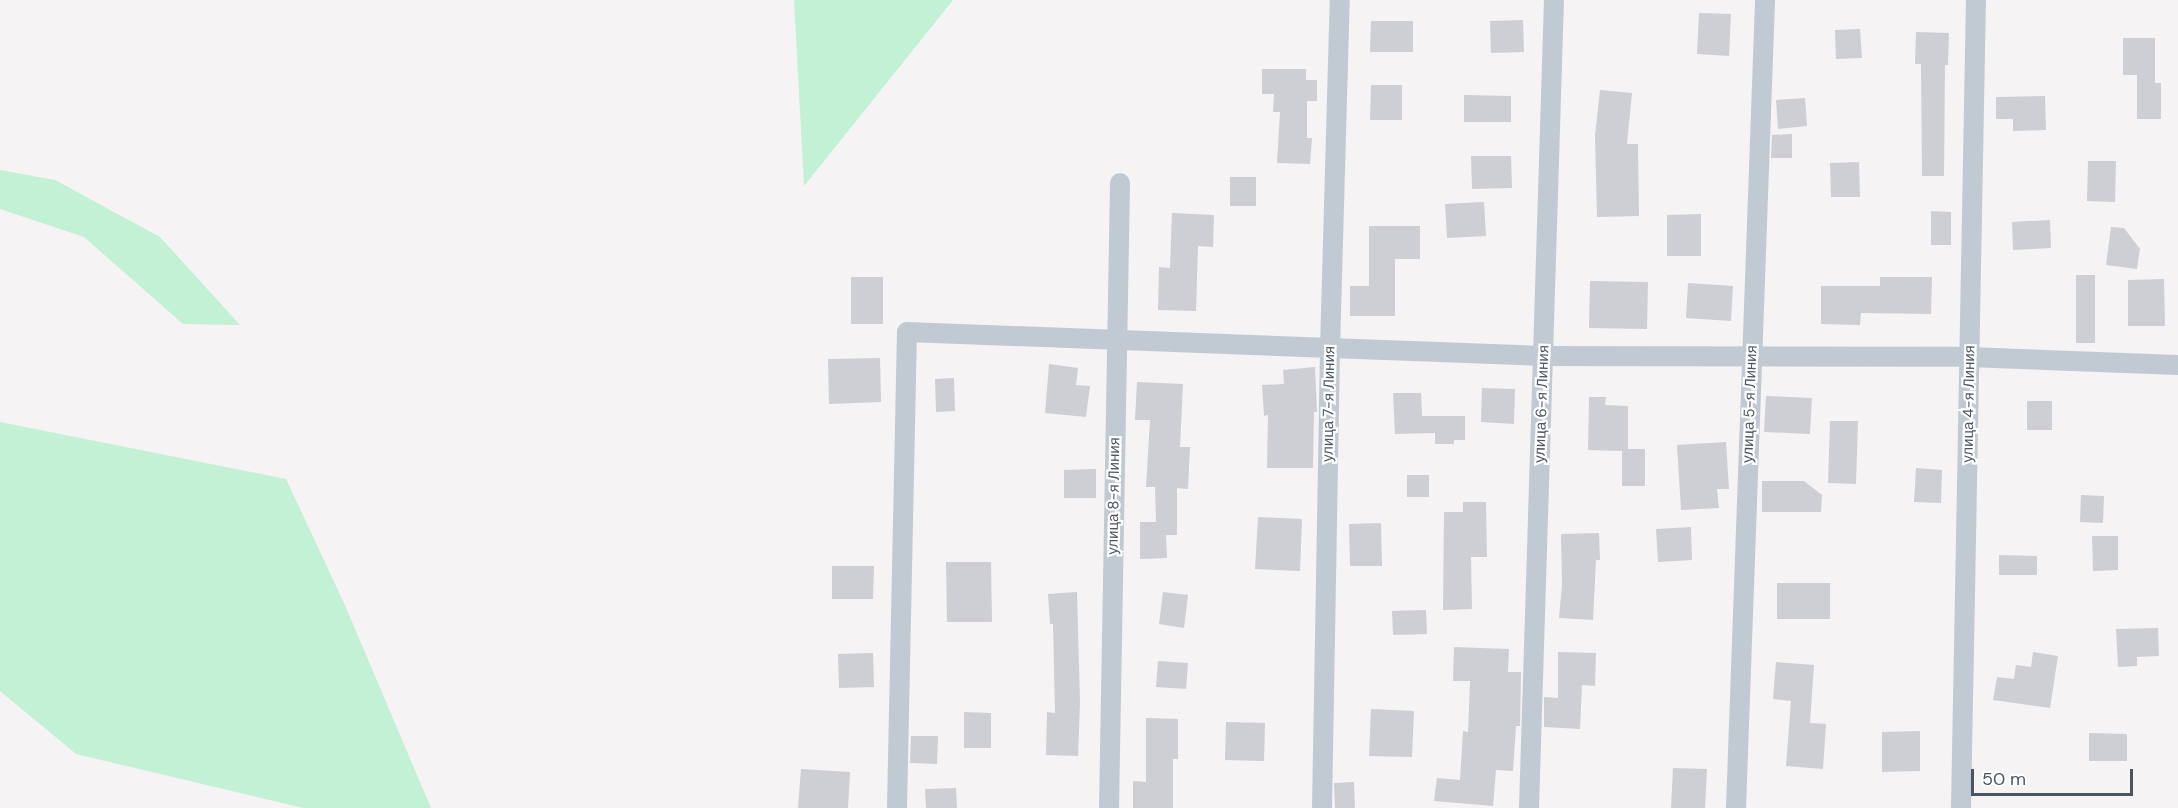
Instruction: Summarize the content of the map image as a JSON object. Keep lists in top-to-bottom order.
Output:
{
  "streets": {
    "street": [
      "улица 7-я Линия",
      "улица 6-я Линия",
      "улица 5-я Линия",
      "улица 4-я Линия",
      "улица 8-я Линия"
    ]
  },
  "scale_bar": "50 m"
}
